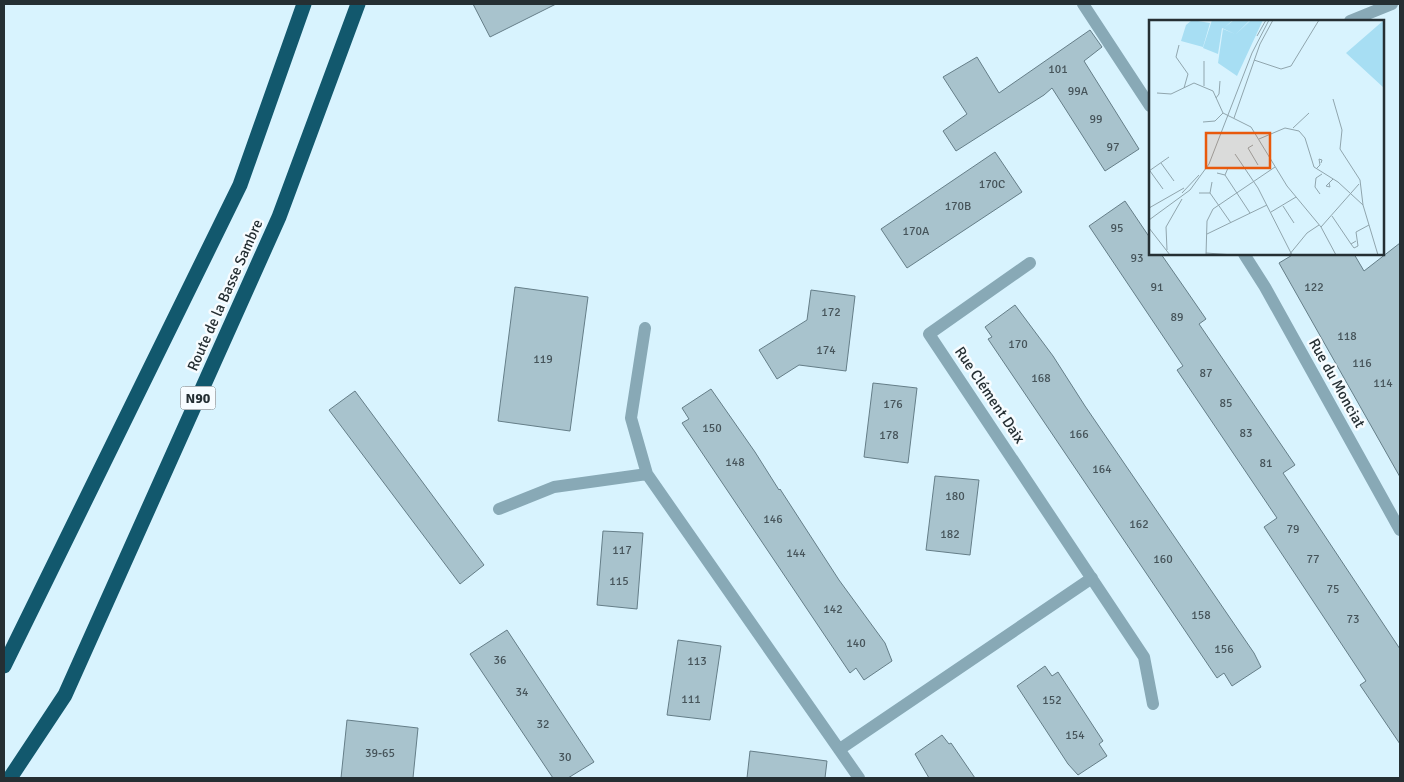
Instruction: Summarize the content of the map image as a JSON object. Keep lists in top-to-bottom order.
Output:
{
  "streets": {
    "highway": ["Route de la Basse Sambre", "N90"],
    "street": ["Rue du Monciat", "Rue Clément Daix"]
  },
  "house_numbers": [
    "101",
    "99A",
    "99",
    "97",
    "170C",
    "170B",
    "95",
    "170A",
    "93",
    "91",
    "122",
    "172",
    "89",
    "118",
    "170",
    "174",
    "119",
    "116",
    "87",
    "168",
    "114",
    "85",
    "176",
    "150",
    "83",
    "166",
    "178",
    "148",
    "81",
    "164",
    "180",
    "146",
    "162",
    "79",
    "182",
    "117",
    "144",
    "160",
    "77",
    "115",
    "75",
    "142",
    "158",
    "73",
    "140",
    "156",
    "36",
    "113",
    "34",
    "111",
    "152",
    "32",
    "154",
    "39-65",
    "30"
  ]
}
